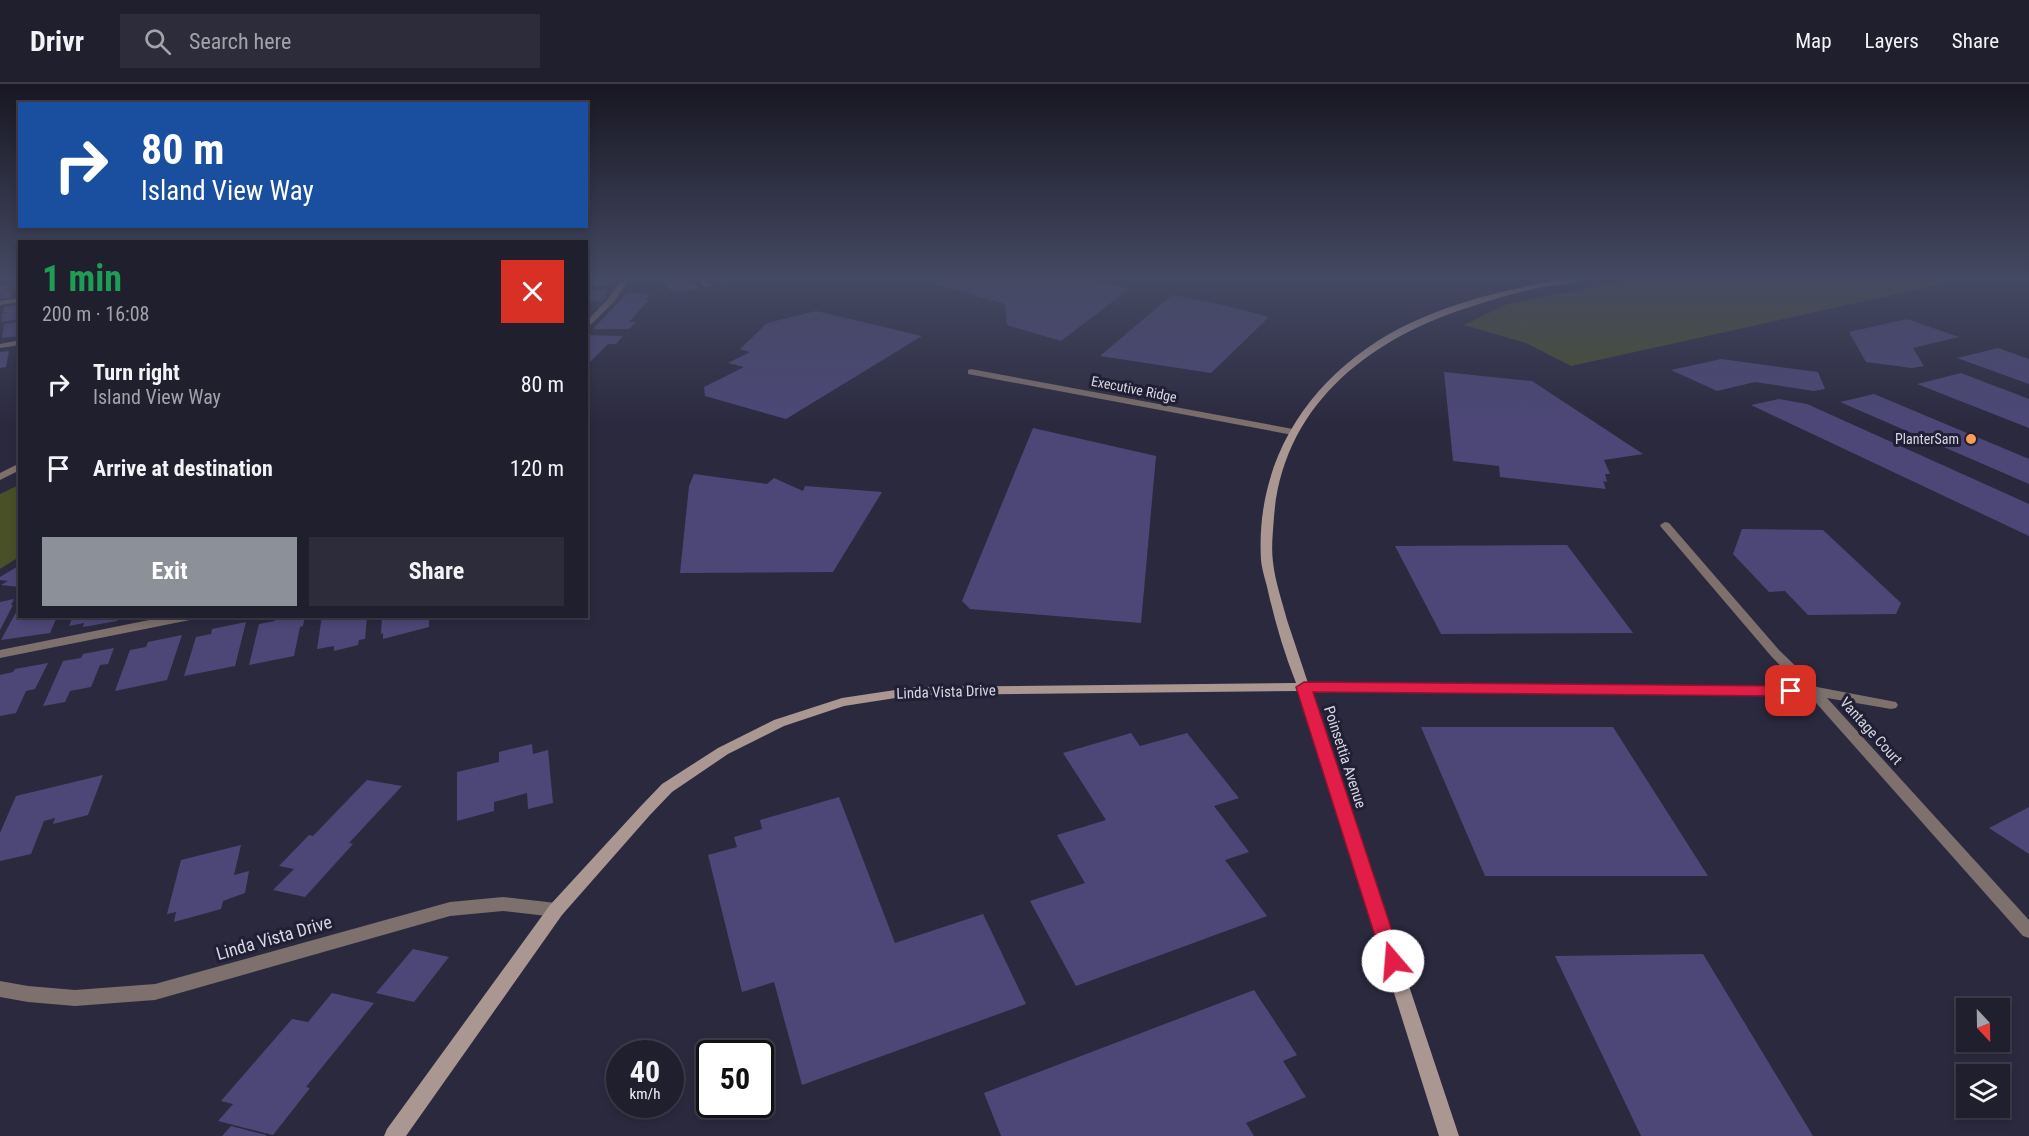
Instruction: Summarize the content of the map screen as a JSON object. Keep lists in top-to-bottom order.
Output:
{
  "streets": {
    "main road": ["Linda Vista Drive", "Poinsettia Avenue"],
    "street": ["Executive Ridge", "Vantage Court"]
  },
  "crossings": [
    ["Executive Ridge", "Poinsettia Avenue"],
    ["Linda Vista Drive", "Poinsettia Avenue"]
  ],
  "places": ["PlanterSam"],
  "north": "bottom",
  "page": {
    "header": "Drivr",
    "search": "Search here",
    "nav": ["Map", "Layers", "Share"],
    "turn": ["80 m", "Island View Way"],
    "heading": ["1 min", "200 m · 16:08"],
    "list": [
      {
        "name": "Turn right",
        "note": "Island View Way",
        "value": "80 m"
      },
      {
        "name": "Arrive at destination",
        "value": "120 m"
      }
    ],
    "buttons": ["Exit", "Share"],
    "speed": "40 km/h",
    "limit": "50"
  }
}
